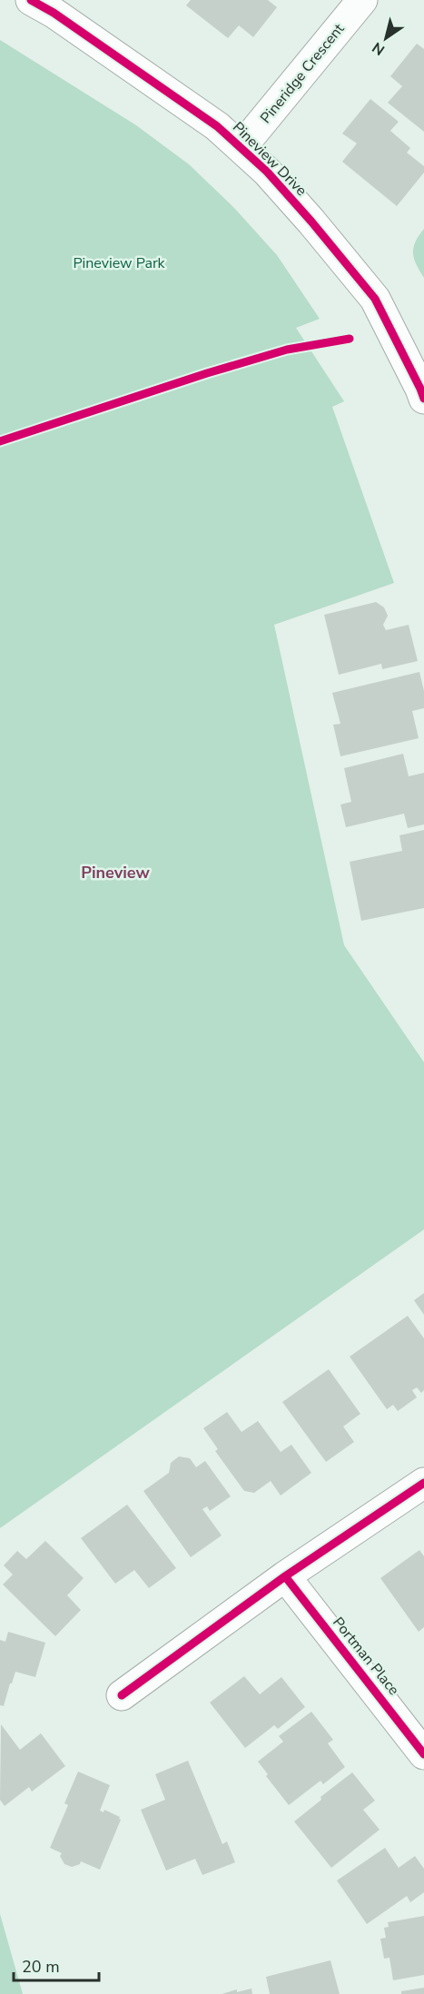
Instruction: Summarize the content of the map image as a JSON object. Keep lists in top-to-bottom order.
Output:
{
  "streets": {
    "street": ["Pineridge Crescent", "Pineview Drive", "Portman Place"]
  },
  "crossings": [
    ["Pineridge Crescent", "Pineview Drive"]
  ],
  "districts": ["Pineview"],
  "parks": ["Pineview Park"],
  "scale_bar": "20 m",
  "north": "bottom left"
}
